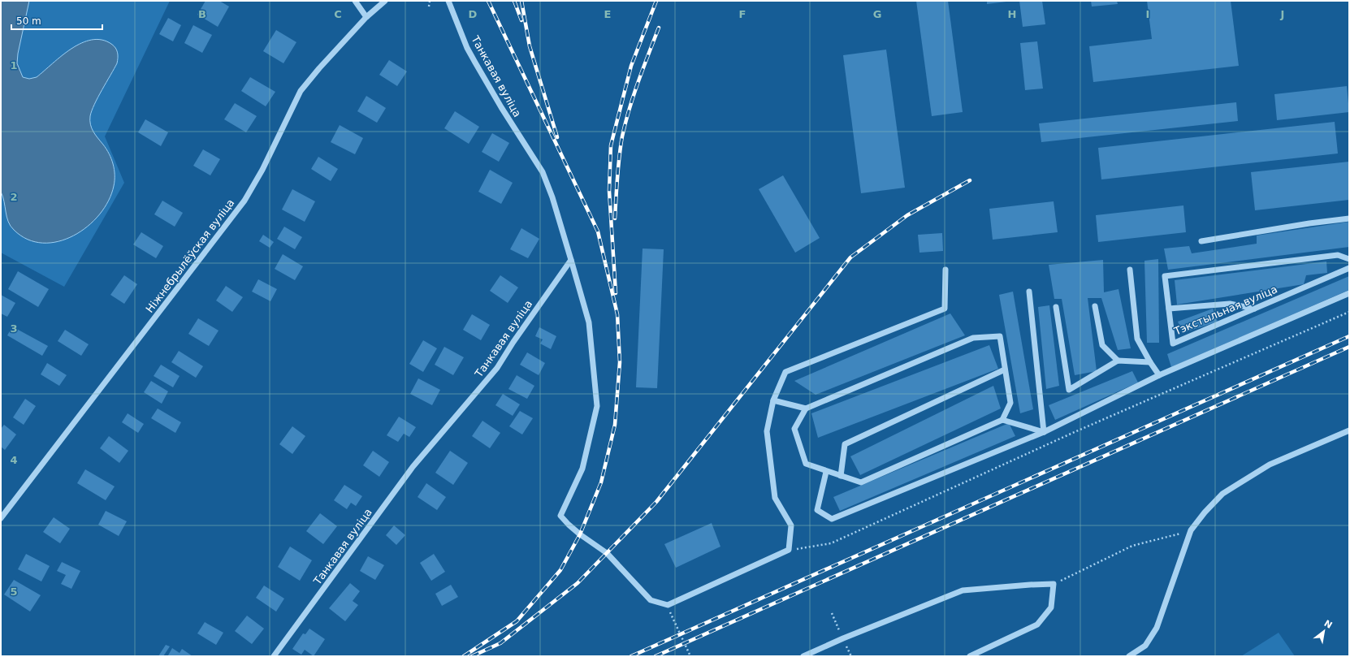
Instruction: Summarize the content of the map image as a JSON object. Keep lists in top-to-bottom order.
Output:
{
  "streets": {
    "street": ["Танкавая вуліца", "Ніжнебрылёўская вуліца", "Тэкстыльная вуліца"]
  },
  "scale_bar": "50 m",
  "north": "top right",
  "grid": {
    "columns": [
      "B",
      "C",
      "D",
      "E",
      "F",
      "G",
      "H",
      "I",
      "J"
    ],
    "rows": [
      "1",
      "2",
      "3",
      "4",
      "5"
    ]
  }
}
